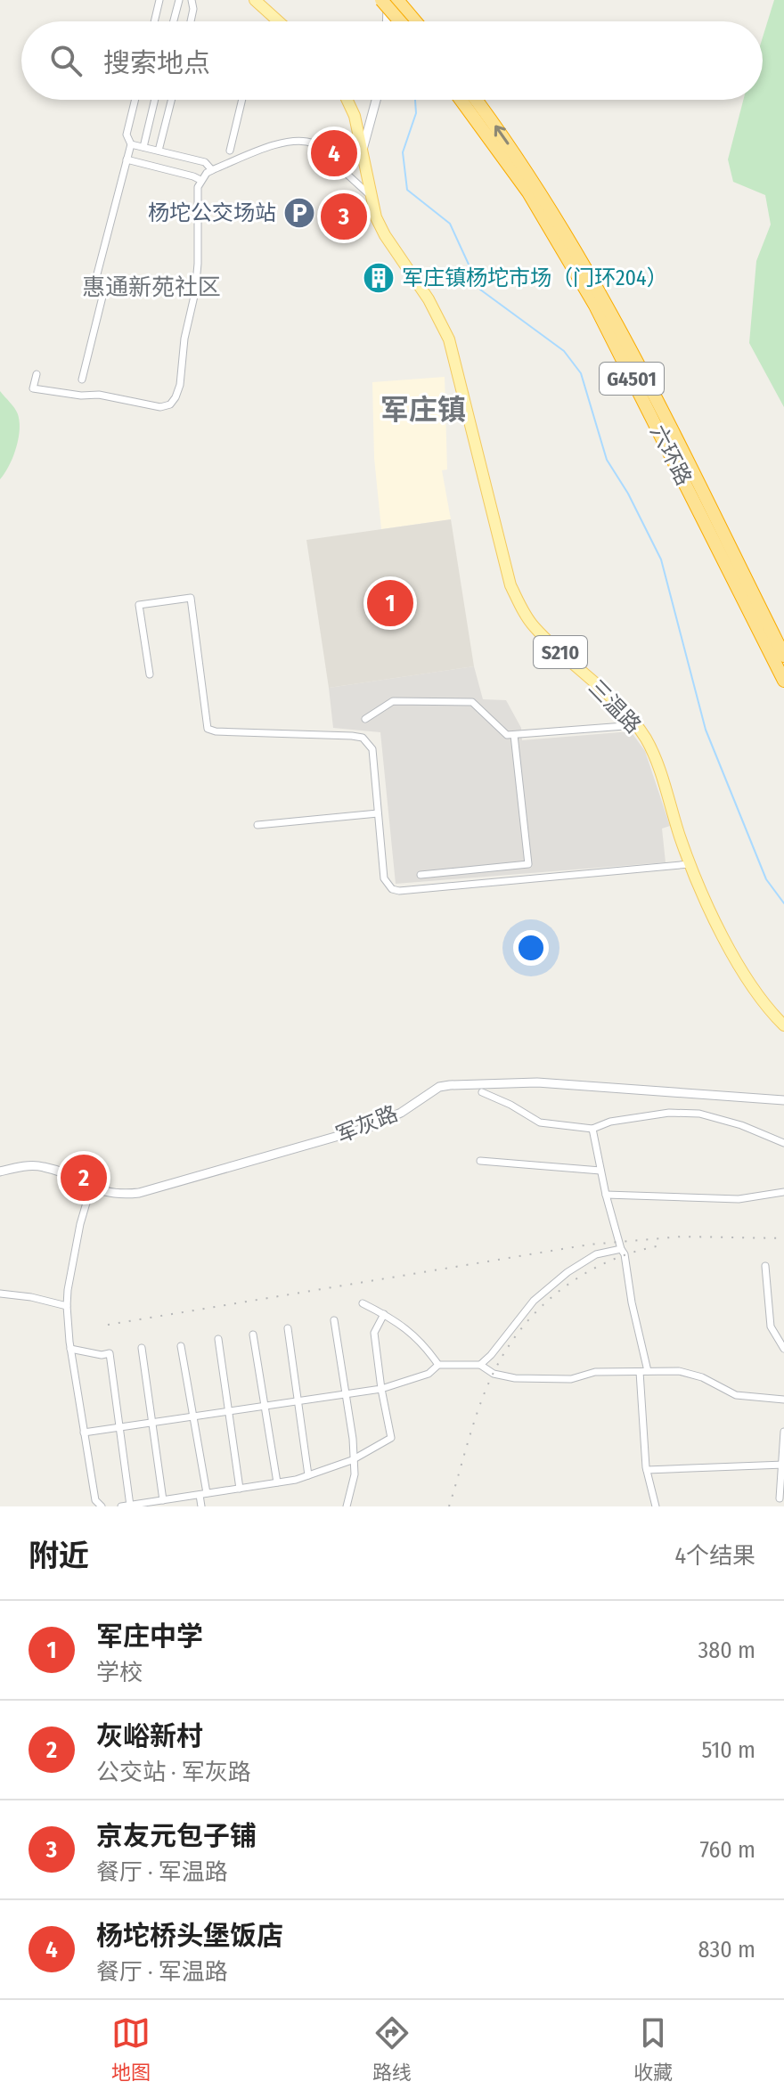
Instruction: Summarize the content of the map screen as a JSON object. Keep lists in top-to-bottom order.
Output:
{
  "streets": {
    "highway": ["G4501", "六环路"],
    "main road": ["S210", "三温路"],
    "street": ["军灰路"]
  },
  "crossings": [
    ["S210", "三温路"]
  ],
  "districts": ["惠通新苑社区", "军庄镇"],
  "places": {
    "parking": ["杨坨公交场站"],
    "building": ["军庄镇杨坨市场（门环204）"]
  },
  "page": {
    "search": "搜索地点",
    "pins": [
      "4",
      "3",
      "1",
      "2"
    ],
    "heading": ["附近", "4个结果"],
    "list": [
      {
        "mark": "1",
        "name": "军庄中学",
        "note": "学校",
        "value": "380 m"
      },
      {
        "mark": "2",
        "name": "灰峪新村",
        "note": "公交站 · 军灰路",
        "value": "510 m"
      },
      {
        "mark": "3",
        "name": "京友元包子铺",
        "note": "餐厅 · 军温路",
        "value": "760 m"
      },
      {
        "mark": "4",
        "name": "杨坨桥头堡饭店",
        "note": "餐厅 · 军温路",
        "value": "830 m"
      }
    ],
    "nav": ["地图", "路线", "收藏"]
  }
}
